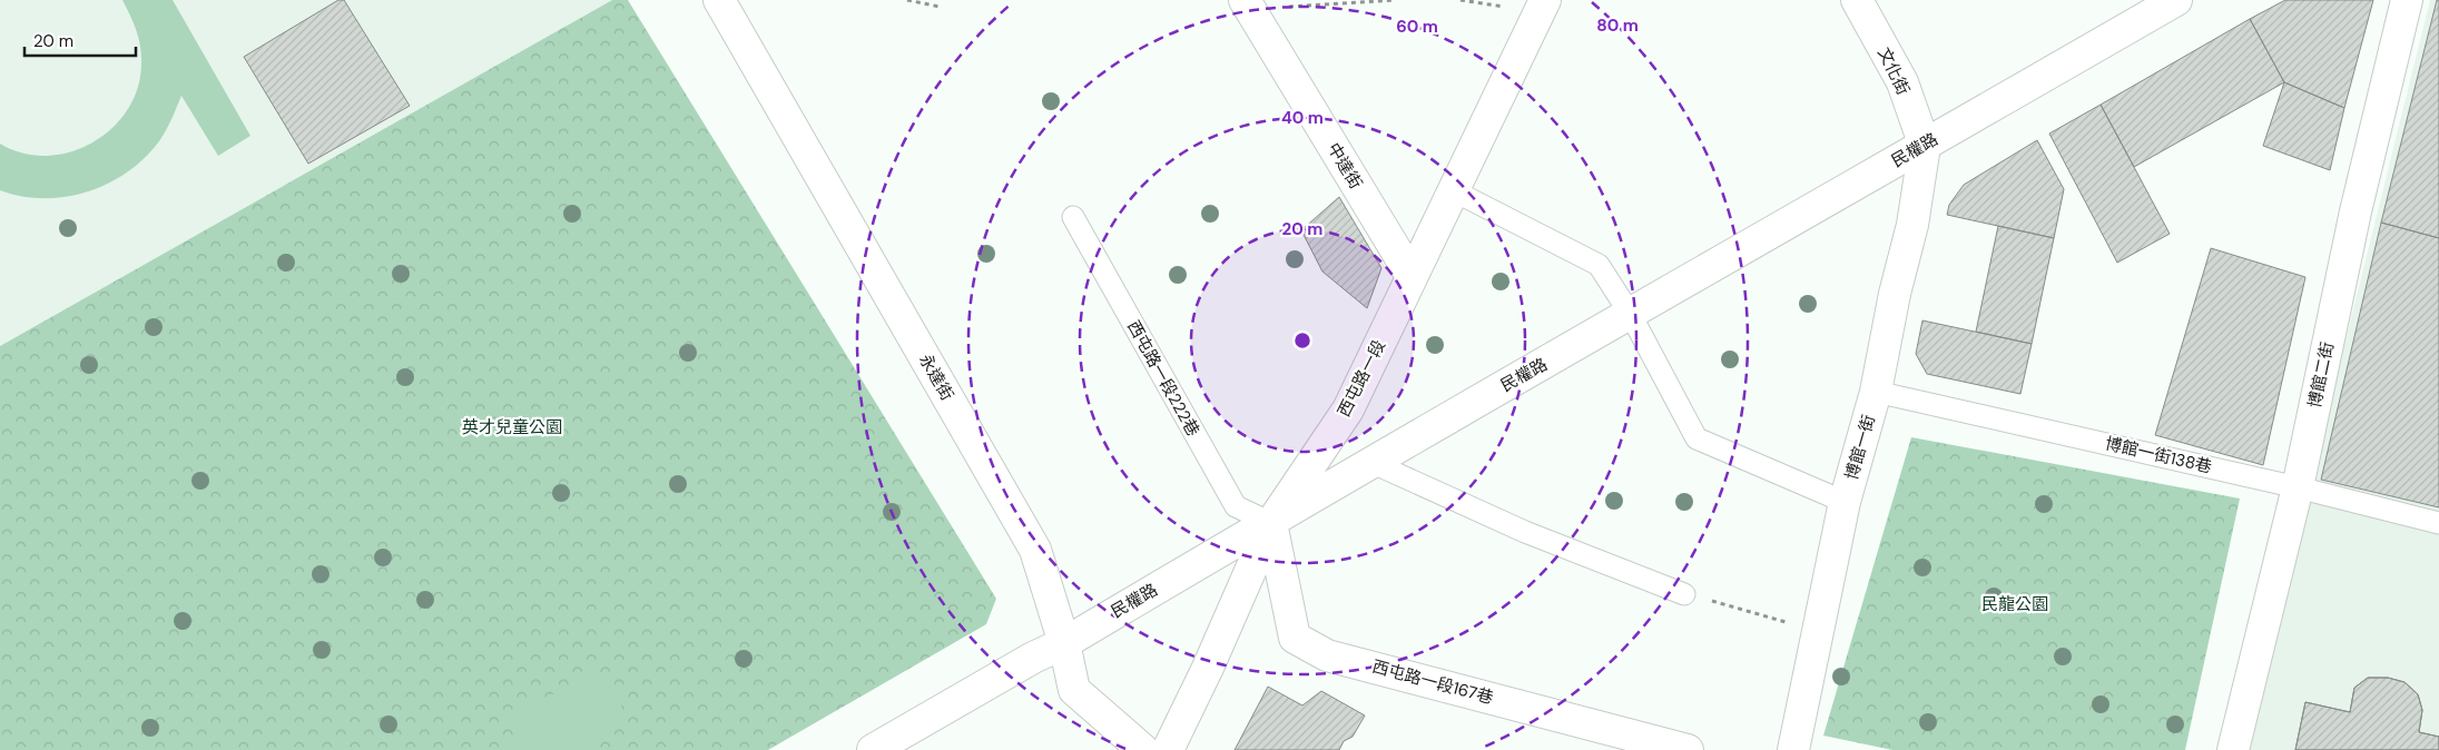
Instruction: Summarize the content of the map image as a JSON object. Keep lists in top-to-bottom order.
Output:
{
  "streets": {
    "street": [
      "文化街",
      "民權路",
      "中達街",
      "博館二街",
      "永達街",
      "西屯路一段",
      "博館一街",
      "西屯路一段167巷"
    ],
    "lane": ["西屯路一段222巷", "博館一街138巷"]
  },
  "crossings": [
    ["文化街", "民權路"],
    ["文化街", "博館一街"],
    ["民權路", "永達街"],
    ["民權路", "西屯路一段222巷"],
    ["民權路", "西屯路一段"],
    ["民權路", "博館一街"],
    ["民權路", "西屯路一段167巷"],
    ["中達街", "西屯路一段"],
    ["博館二街", "博館一街138巷"],
    ["西屯路一段222巷", "西屯路一段"],
    ["西屯路一段222巷", "西屯路一段167巷"],
    ["西屯路一段", "西屯路一段167巷"],
    ["博館一街", "博館一街138巷"]
  ],
  "parks": ["英才兒童公園", "民龍公園"],
  "scale_bar": "20 m",
  "rings": [
    "80 m",
    "60 m",
    "40 m",
    "20 m"
  ]
}
